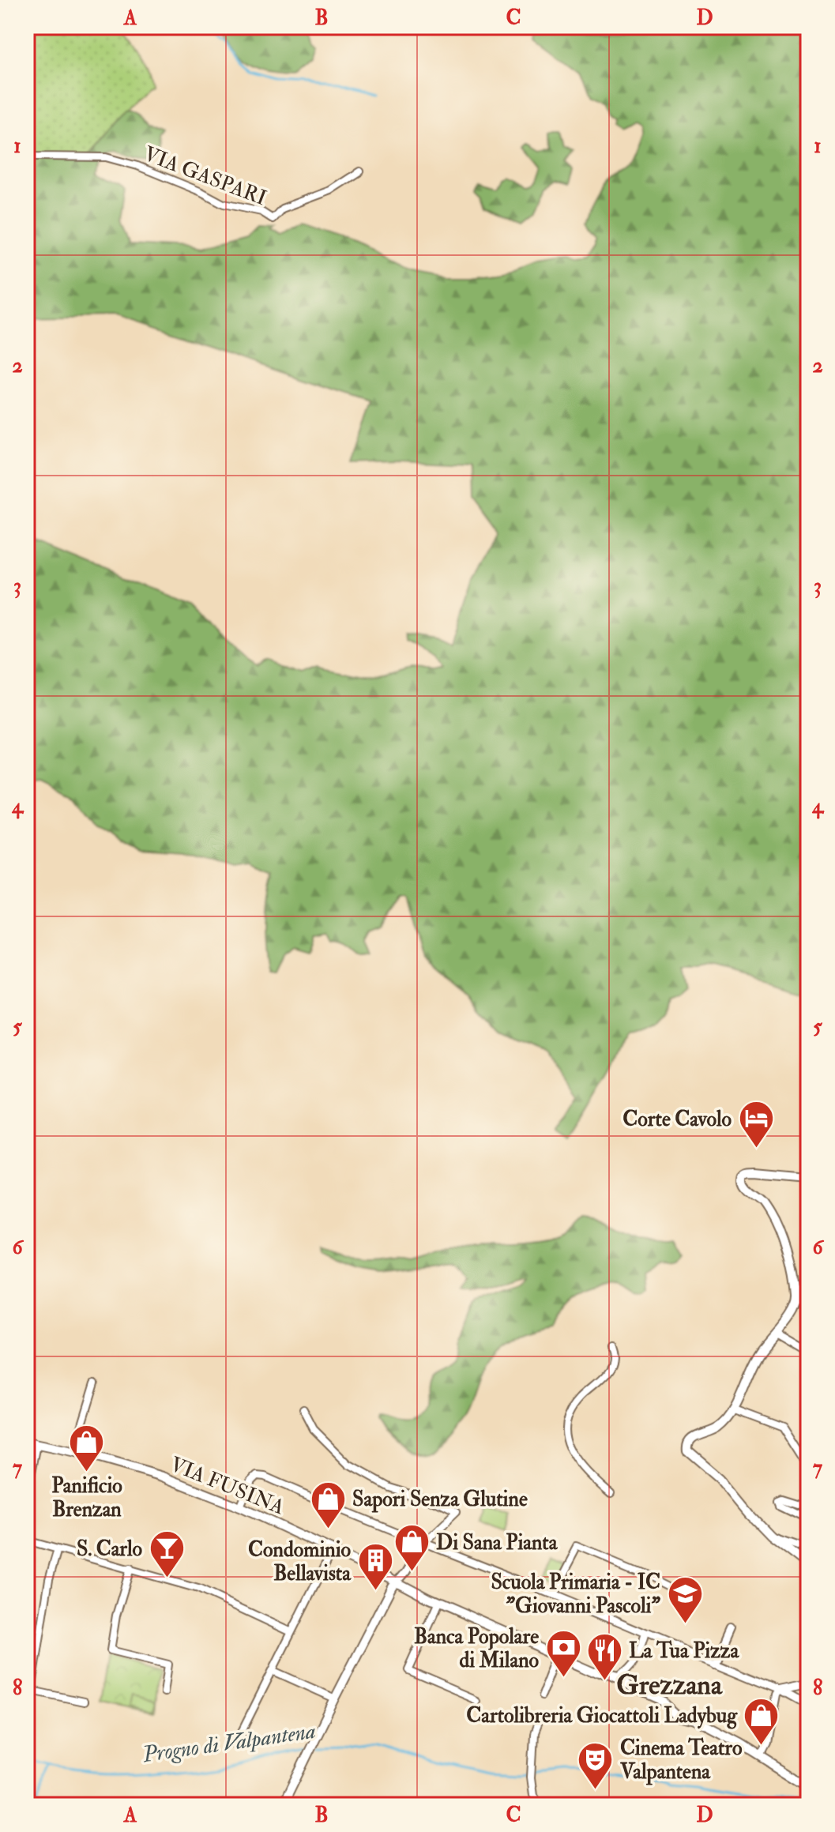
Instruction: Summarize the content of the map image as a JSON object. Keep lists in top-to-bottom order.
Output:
{
  "streets": {
    "street": ["VIA GASPARI", "VIA FUSINA"]
  },
  "districts": ["Grezzana"],
  "water": ["Progno di Valpantena"],
  "places": {
    "hotel": ["Corte Cavolo"],
    "shop": [
      "Panificio Brenzan",
      "Sapori Senza Glutine",
      "Di Sana Pianta",
      "Cartolibreria Giocattoli Ladybug"
    ],
    "bar": ["S. Carlo"],
    "building": ["Condominio Bellavista"],
    "school or university": ["Scuola Primaria - IC \"Giovanni Pascoli\""],
    "bank": ["Banca Popolare di Milano"],
    "restaurant": ["La Tua Pizza"],
    "theatre": ["Cinema Teatro Valpantena"]
  },
  "grid": {
    "columns": [
      "A",
      "B",
      "C",
      "D"
    ],
    "rows": [
      "1",
      "2",
      "3",
      "4",
      "5",
      "6",
      "7",
      "8"
    ]
  }
}
